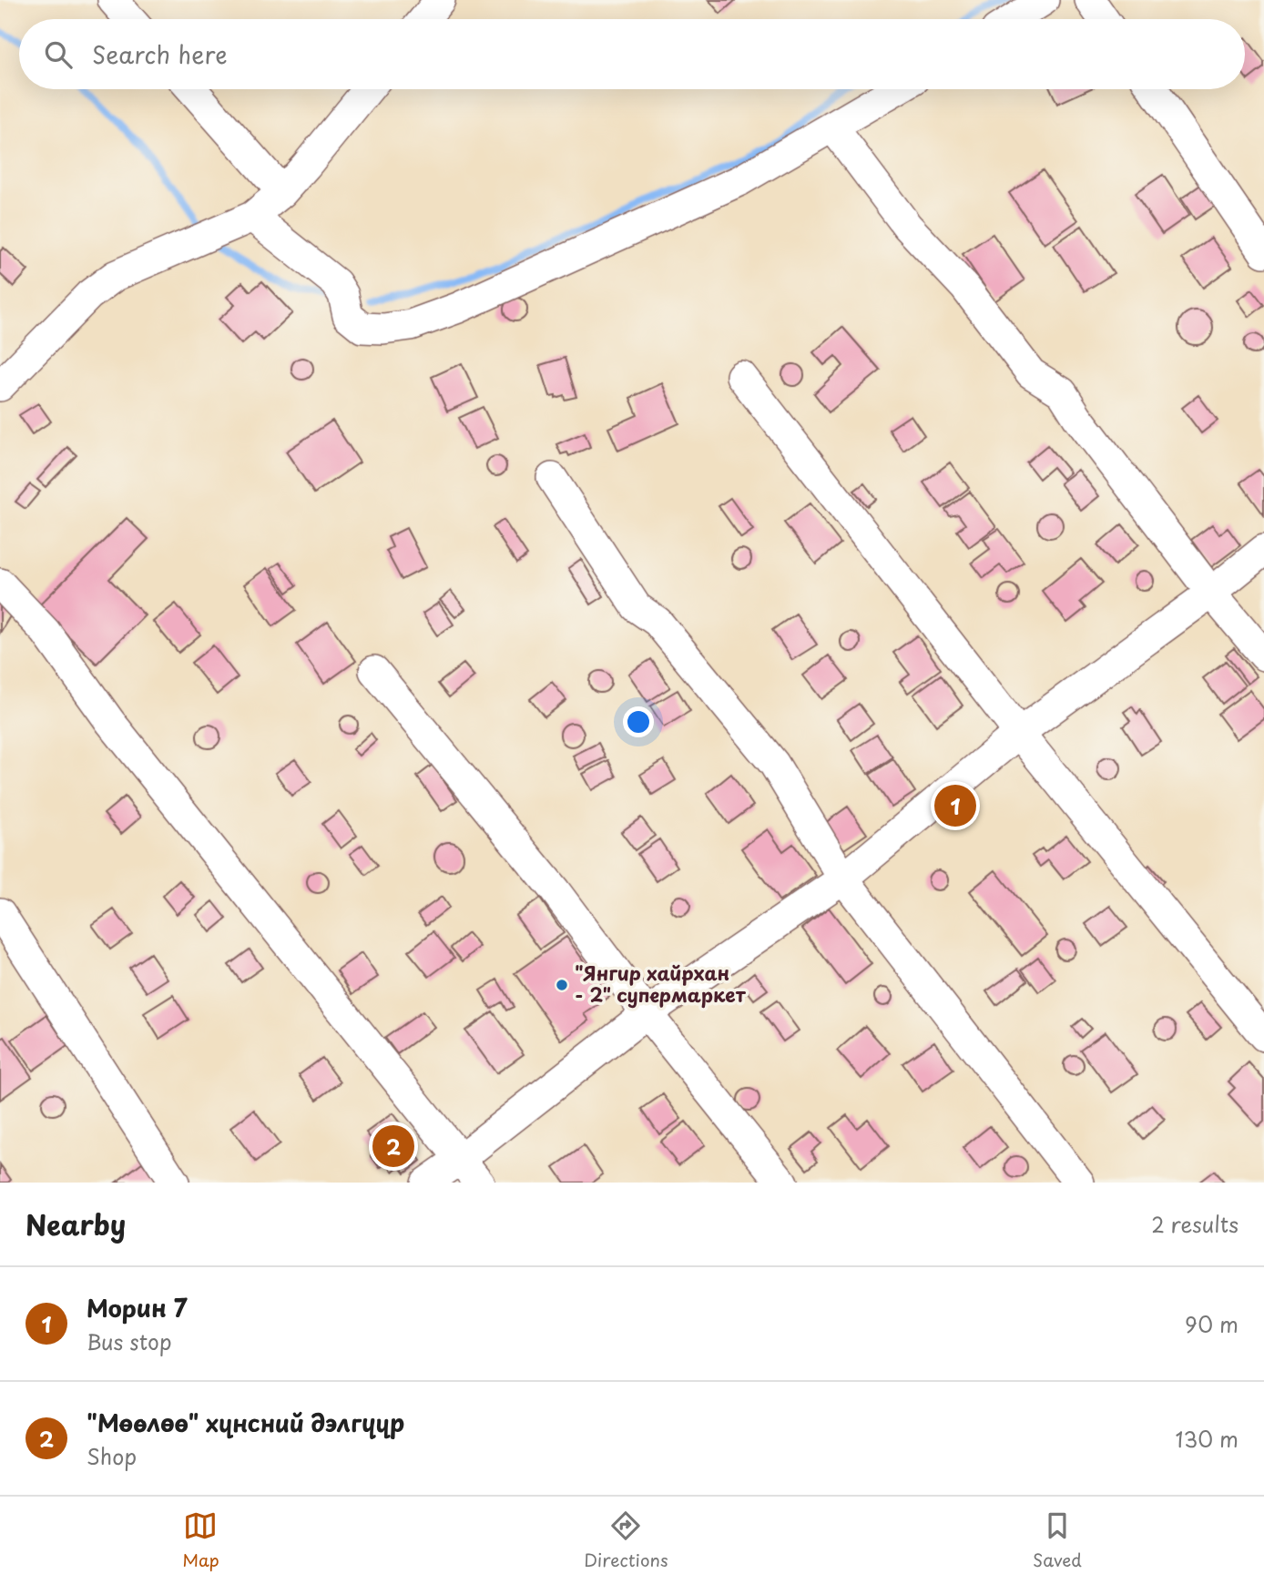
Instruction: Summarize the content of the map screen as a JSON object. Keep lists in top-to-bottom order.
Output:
{
  "places": ["\"Янгир хайрхан - 2\" супермаркет"],
  "page": {
    "search": "Search here",
    "pins": ["1", "2"],
    "heading": ["Nearby", "2 results"],
    "list": [
      {
        "mark": "1",
        "name": "Морин 7",
        "note": "Bus stop",
        "value": "90 m"
      },
      {
        "mark": "2",
        "name": "\"Мөөлөө\" хүнсний дэлгүүр",
        "note": "Shop",
        "value": "130 m"
      }
    ],
    "nav": ["Map", "Directions", "Saved"]
  }
}
